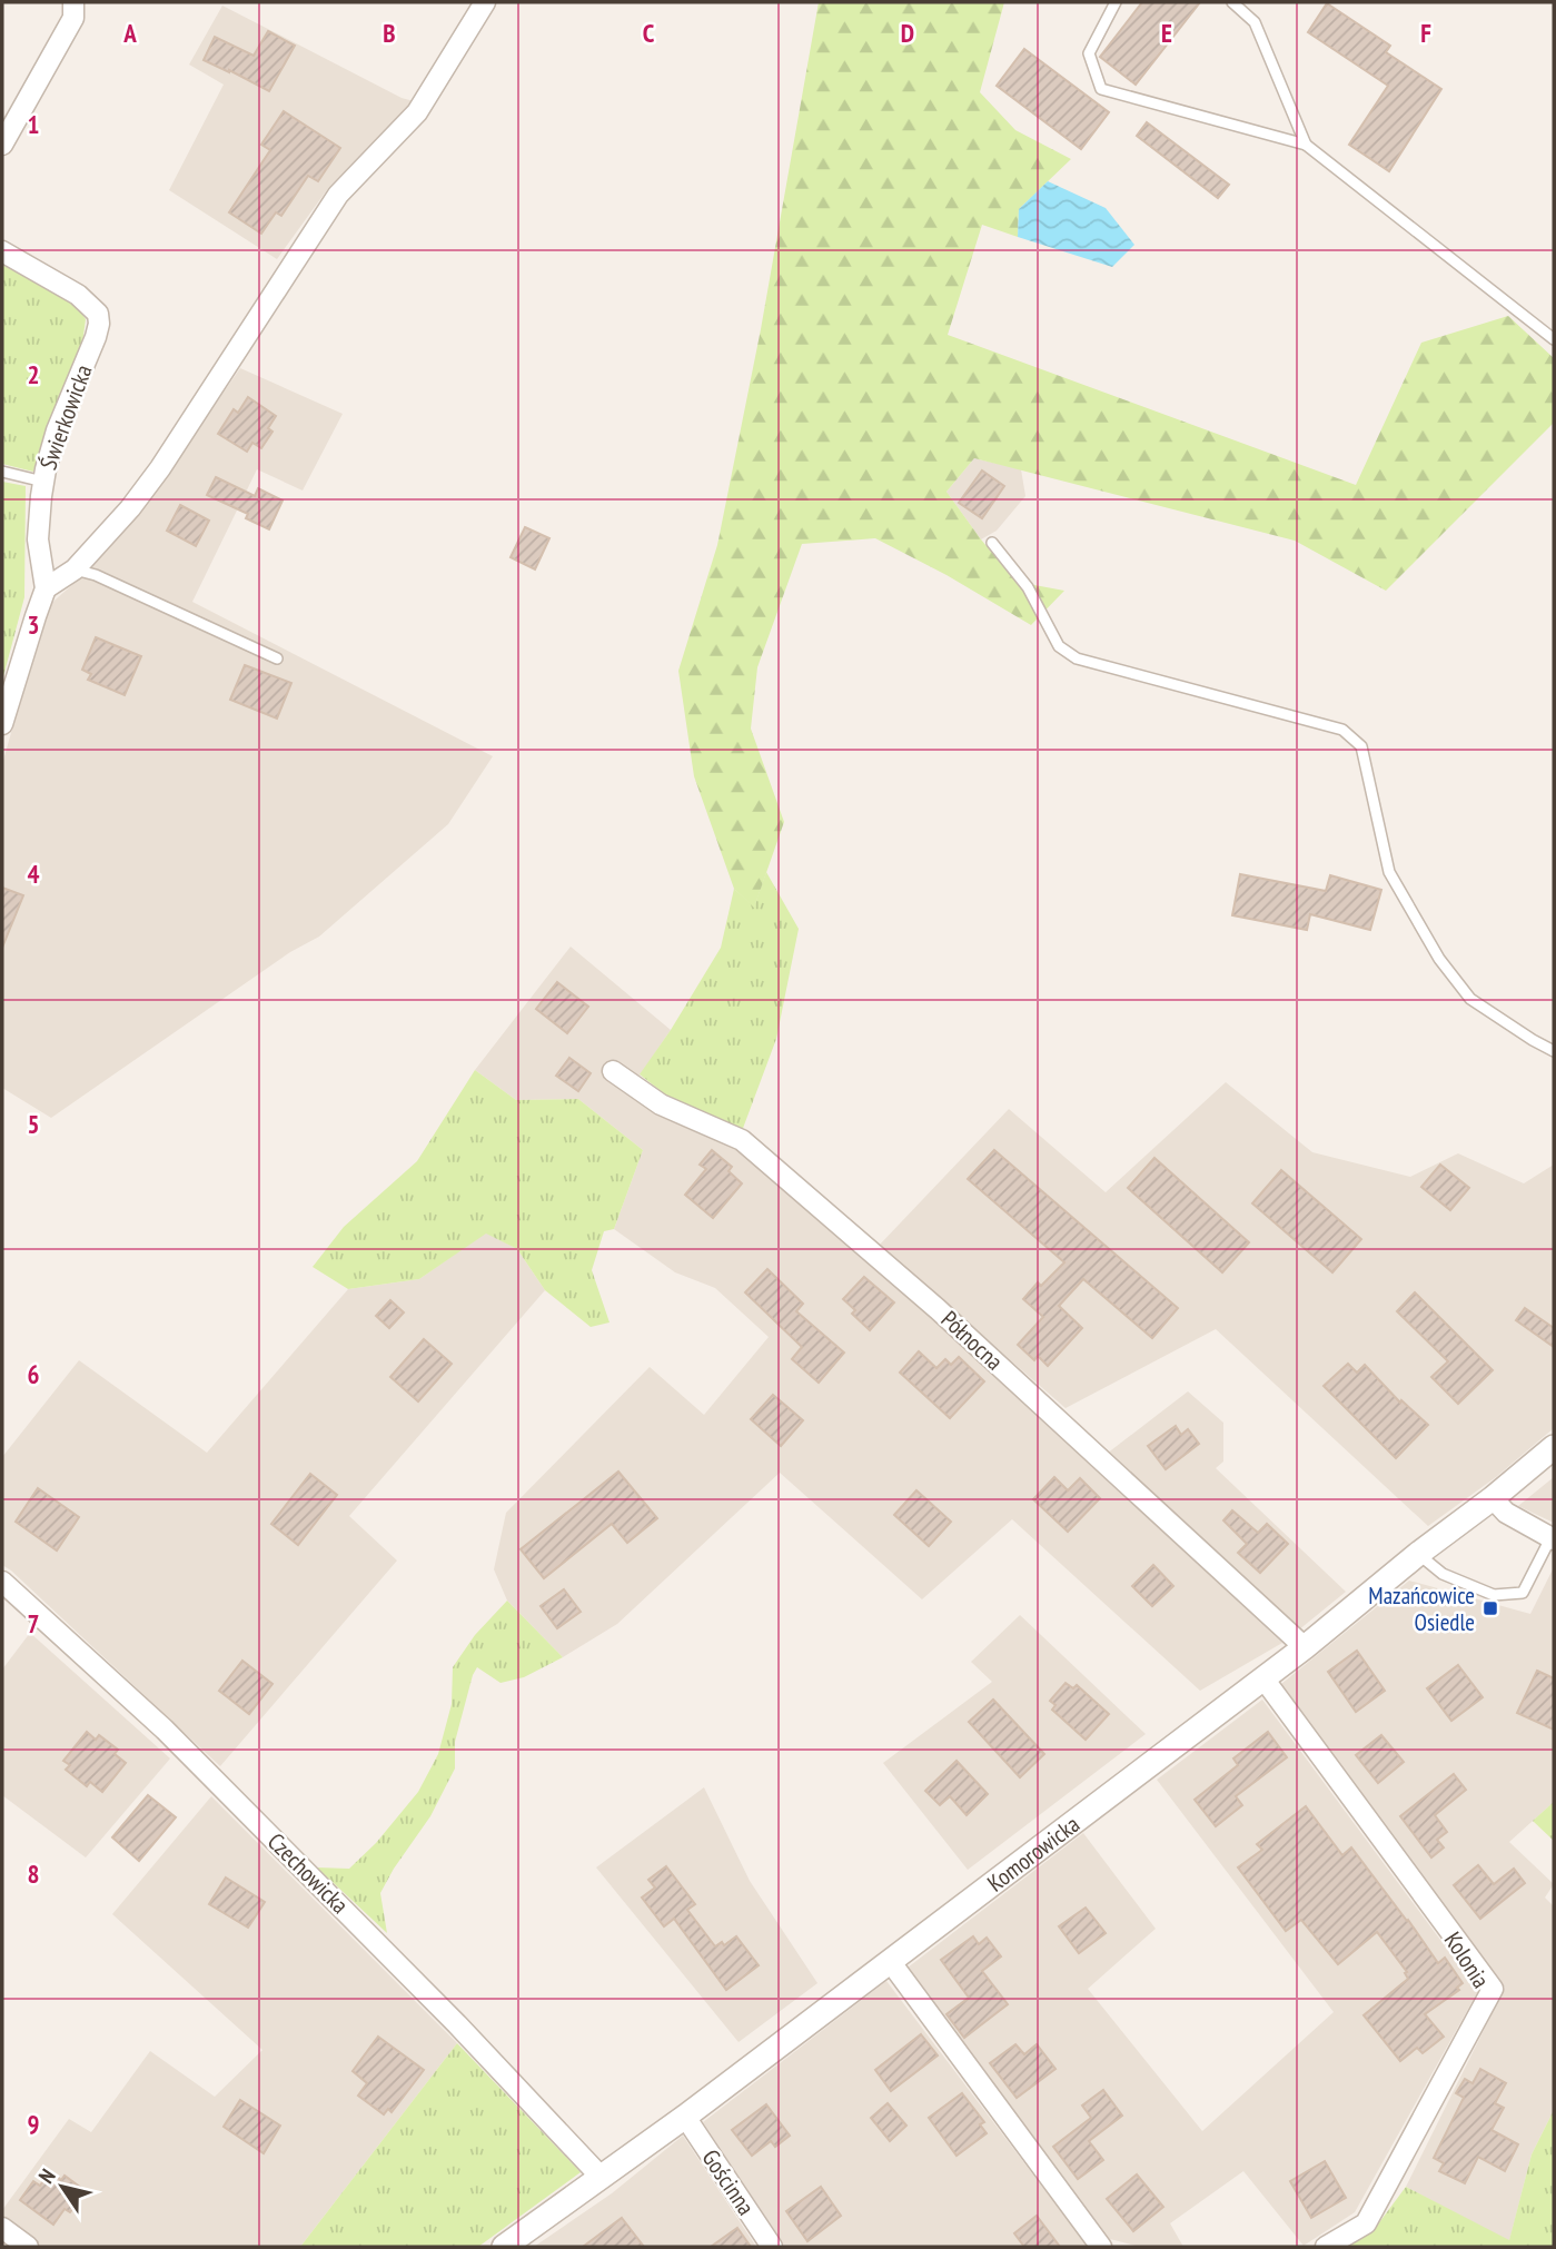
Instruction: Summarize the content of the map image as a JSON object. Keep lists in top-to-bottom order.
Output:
{
  "streets": {
    "street": [
      "Świerkowicka",
      "Północna",
      "Komorowicka",
      "Czechowicka",
      "Kolonia",
      "Gościnna"
    ]
  },
  "crossings": [
    ["Północna", "Komorowicka"],
    ["Komorowicka", "Czechowicka"],
    ["Komorowicka", "Kolonia"],
    ["Komorowicka", "Gościnna"]
  ],
  "places": {
    "transit": ["Mazańcowice Osiedle"]
  },
  "north": "top left",
  "grid": {
    "columns": [
      "A",
      "B",
      "C",
      "D",
      "E",
      "F"
    ],
    "rows": [
      "1",
      "2",
      "3",
      "4",
      "5",
      "6",
      "7",
      "8",
      "9"
    ]
  }
}
